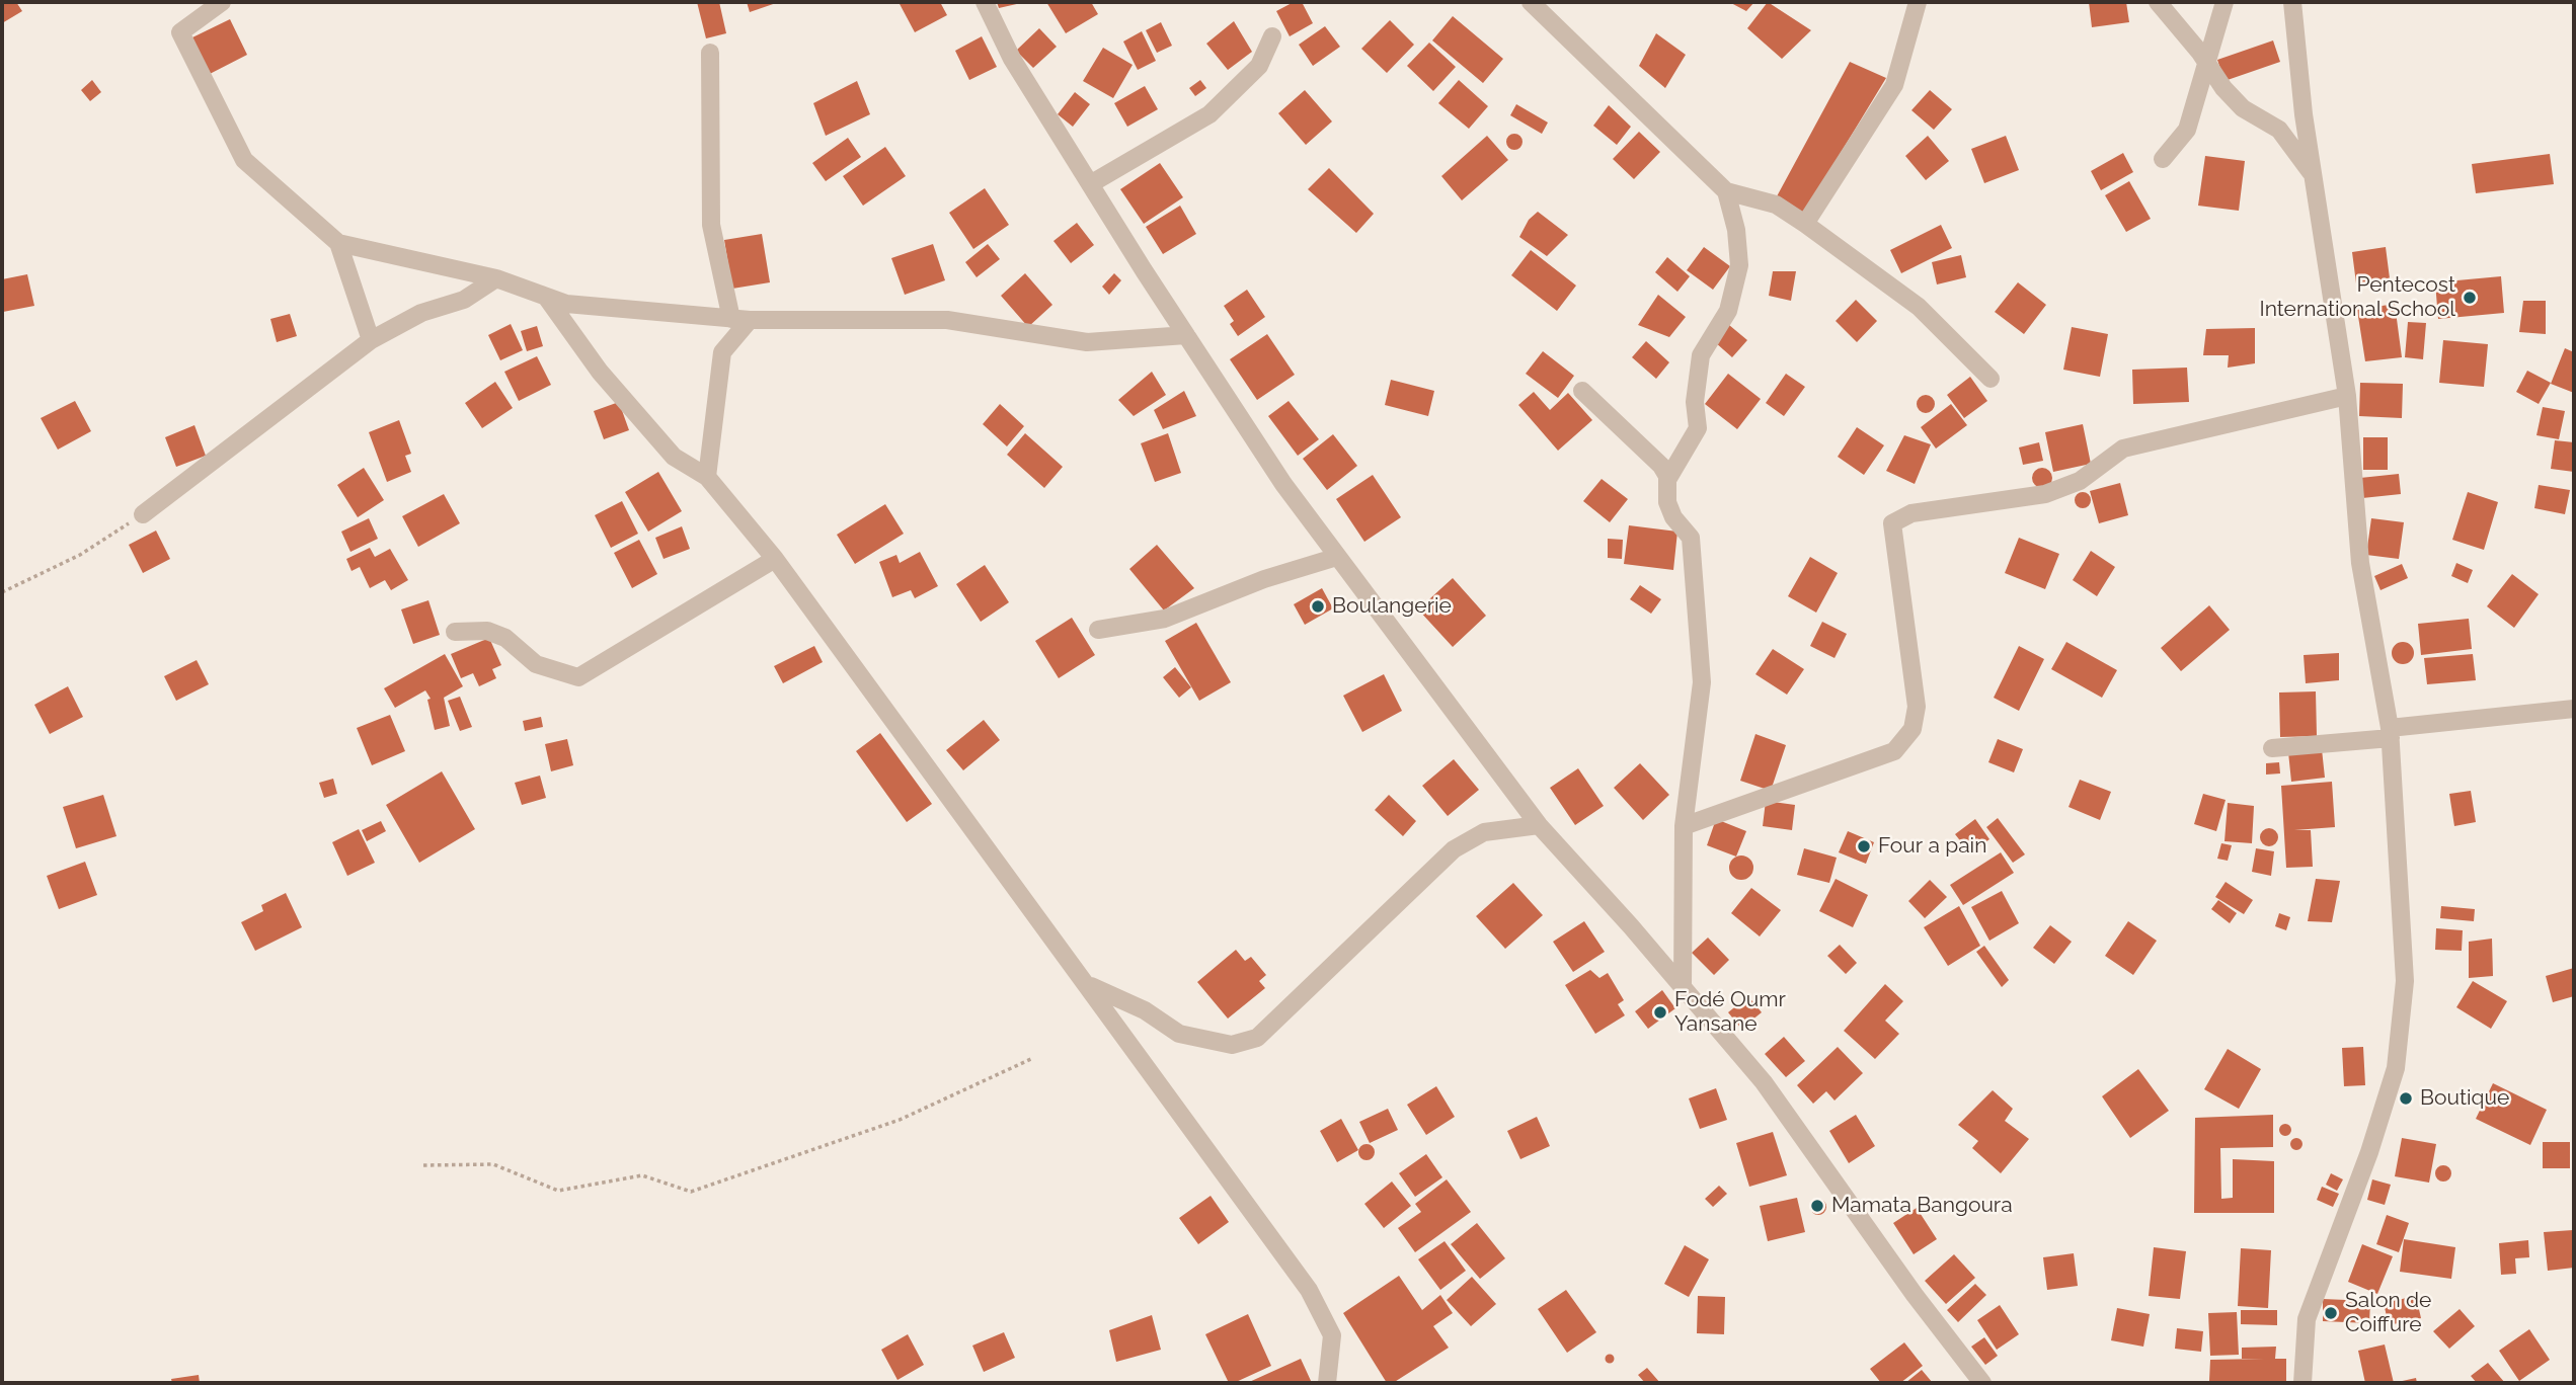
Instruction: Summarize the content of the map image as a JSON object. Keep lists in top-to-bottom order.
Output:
{
  "places": [
    "Pentecost International School",
    "Boulangerie",
    "Four a pain",
    "Fodé Oumr Yansane",
    "Boutique",
    "Mamata Bangoura",
    "Salon de Coiffure"
  ]
}
